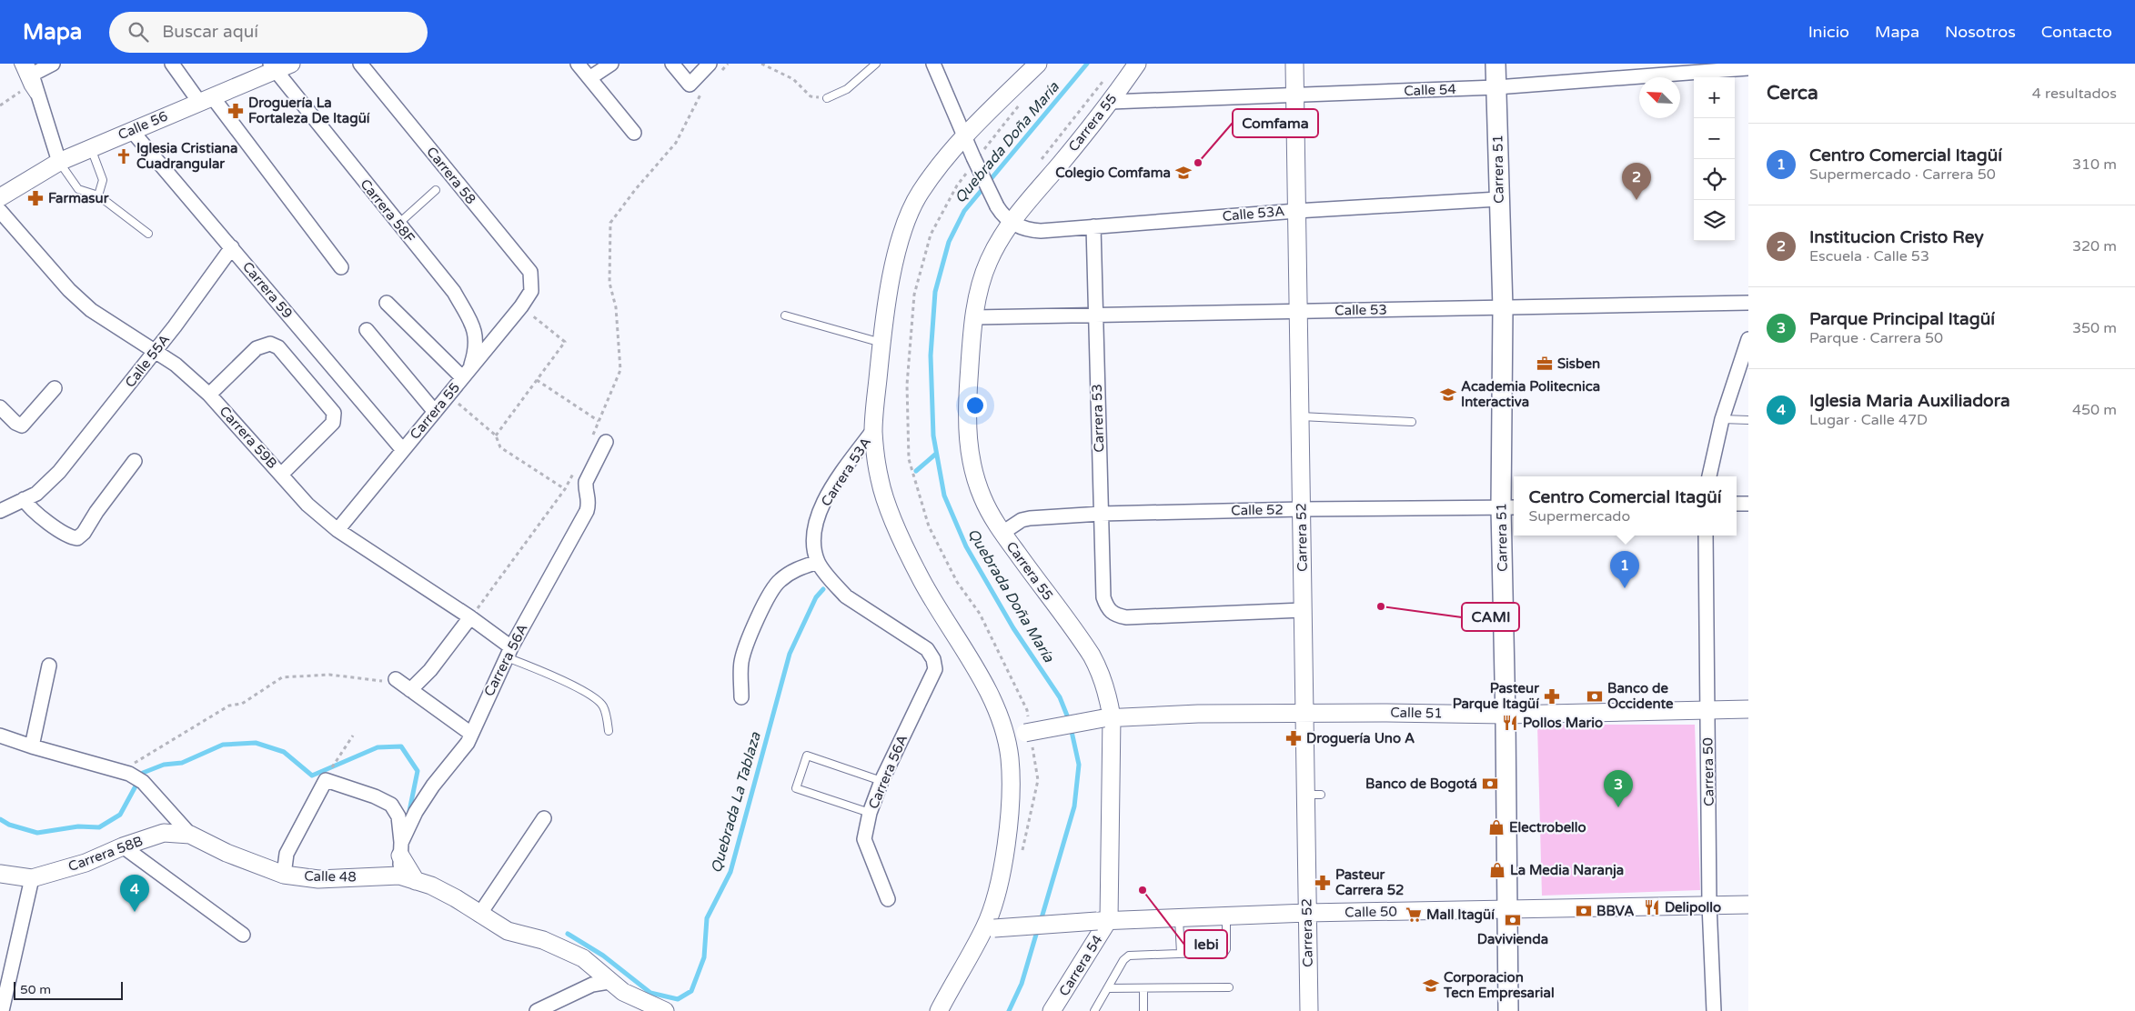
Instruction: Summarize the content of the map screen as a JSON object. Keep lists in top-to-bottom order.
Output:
{
  "streets": {
    "main road": ["Carrera 51"],
    "street": [
      "Calle 54",
      "Carrera 55",
      "Calle 56",
      "Carrera 58",
      "Carrera 58F",
      "Calle 53A",
      "Carrera 59",
      "Calle 53",
      "Calle 55A",
      "Carrera 53",
      "Carrera 59B",
      "Carrera 53A",
      "Calle 52",
      "Carrera 52",
      "Carrera 56A",
      "Calle 51",
      "Carrera 50",
      "Carrera 58B",
      "Calle 48",
      "Calle 50",
      "Carrera 54"
    ]
  },
  "crossings": [
    ["Calle 54", "Carrera 55"],
    ["Calle 54", "Carrera 51"],
    ["Calle 54", "Carrera 52"],
    ["Carrera 55", "Carrera 58"],
    ["Carrera 55", "Carrera 58F"],
    ["Carrera 55", "Calle 53A"],
    ["Carrera 55", "Carrera 59"],
    ["Carrera 55", "Calle 53"],
    ["Carrera 55", "Carrera 59B"],
    ["Carrera 55", "Calle 52"],
    ["Carrera 55", "Calle 51"],
    ["Carrera 55", "Calle 50"],
    ["Carrera 55", "Carrera 54"],
    ["Calle 56", "Carrera 58F"],
    ["Calle 56", "Carrera 59"],
    ["Carrera 51", "Calle 53A"],
    ["Carrera 51", "Calle 53"],
    ["Carrera 51", "Calle 52"],
    ["Carrera 51", "Calle 51"],
    ["Carrera 51", "Calle 50"],
    ["Calle 53A", "Carrera 53"],
    ["Calle 53A", "Carrera 52"],
    ["Carrera 59", "Calle 55A"],
    ["Calle 53", "Carrera 53"],
    ["Calle 53", "Carrera 52"],
    ["Calle 55A", "Carrera 59B"],
    ["Carrera 53", "Calle 52"],
    ["Carrera 53", "Carrera 52"],
    ["Carrera 59B", "Carrera 56A"],
    ["Carrera 53A", "Carrera 56A"],
    ["Calle 52", "Carrera 52"],
    ["Carrera 52", "Calle 51"],
    ["Carrera 52", "Calle 50"],
    ["Carrera 56A", "Calle 48"],
    ["Calle 51", "Carrera 50"],
    ["Carrera 50", "Calle 50"],
    ["Carrera 58B", "Calle 48"],
    ["Calle 50", "Carrera 54"]
  ],
  "water": ["Quebrada Doña María", "Quebrada La Tablaza"],
  "places": {
    "pharmacy": [
      "Droguería La Fortaleza De Itagüí",
      "Farmasur",
      "Pasteur Parque Itagüí",
      "Droguería Uno A",
      "Pasteur Carrera 52"
    ],
    "church": ["Iglesia Cristiana Cuadrangular"],
    "other": ["Comfama", "CAMI", "Iebi"],
    "school or university": ["Colegio Comfama", "Academia Politecnica Interactiva", "Corporacion Tecn Empresarial"],
    "office": ["Sisben"],
    "bank": [
      "Banco de Occidente",
      "Banco de Bogotá",
      "BBVA",
      "Davivienda"
    ],
    "restaurant": ["Pollos Mario", "Delipollo"],
    "shop": ["Electrobello", "La Media Naranja"],
    "supermarket": ["Mall Itagüí"]
  },
  "scale_bar": "50 m",
  "north": "top left",
  "page": {
    "header": "Mapa",
    "search": "Buscar aquí",
    "nav": [
      "Inicio",
      "Mapa",
      "Nosotros",
      "Contacto"
    ],
    "heading": ["Cerca", "4 resultados"],
    "map_buttons": ["+", "−"],
    "list": [
      {
        "mark": "1",
        "name": "Centro Comercial Itagüí",
        "note": "Supermercado · Carrera 50",
        "value": "310 m"
      },
      {
        "mark": "2",
        "name": "Institucion Cristo Rey",
        "note": "Escuela · Calle 53",
        "value": "320 m"
      },
      {
        "mark": "3",
        "name": "Parque Principal Itagüí",
        "note": "Parque · Carrera 50",
        "value": "350 m"
      },
      {
        "mark": "4",
        "name": "Iglesia Maria Auxiliadora",
        "note": "Lugar · Calle 47D",
        "value": "450 m"
      }
    ],
    "pins": [
      "2",
      "1",
      "3",
      "4"
    ],
    "popup": ["Centro Comercial Itagüí", "Supermercado"],
    "scale": "50 m"
  }
}
